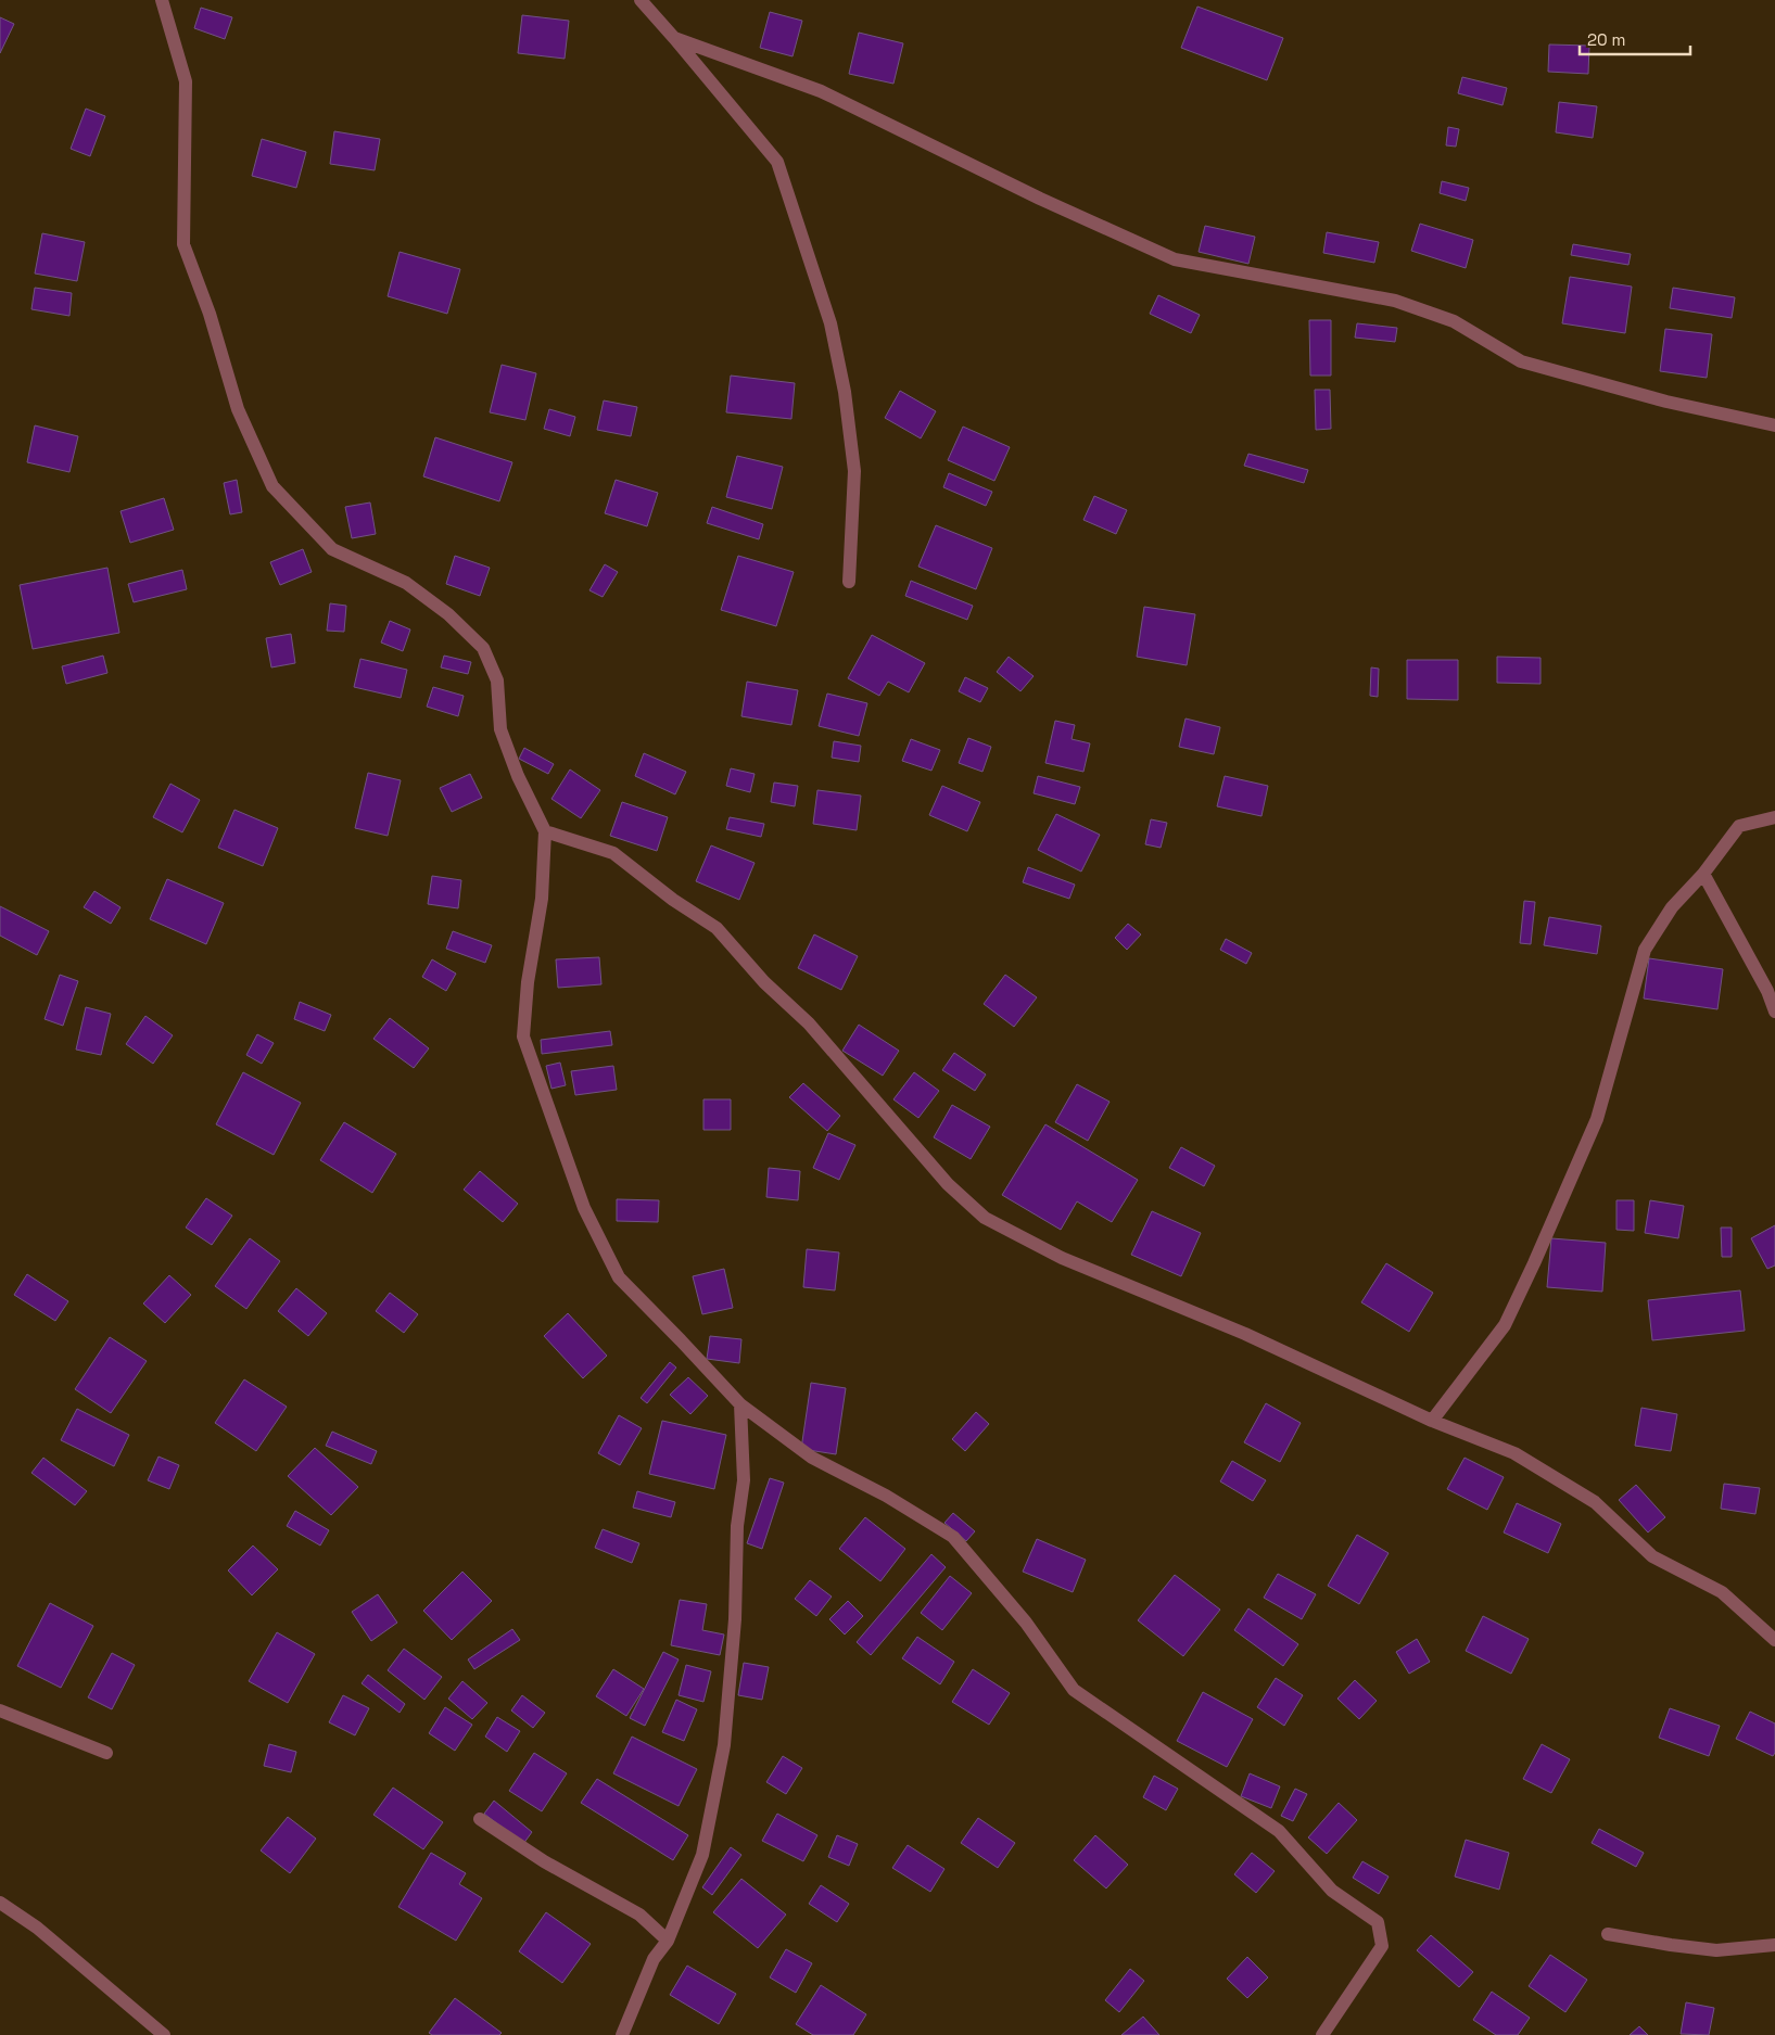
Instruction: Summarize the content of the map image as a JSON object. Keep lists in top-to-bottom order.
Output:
{
  "scale_bar": "20 m"
}
